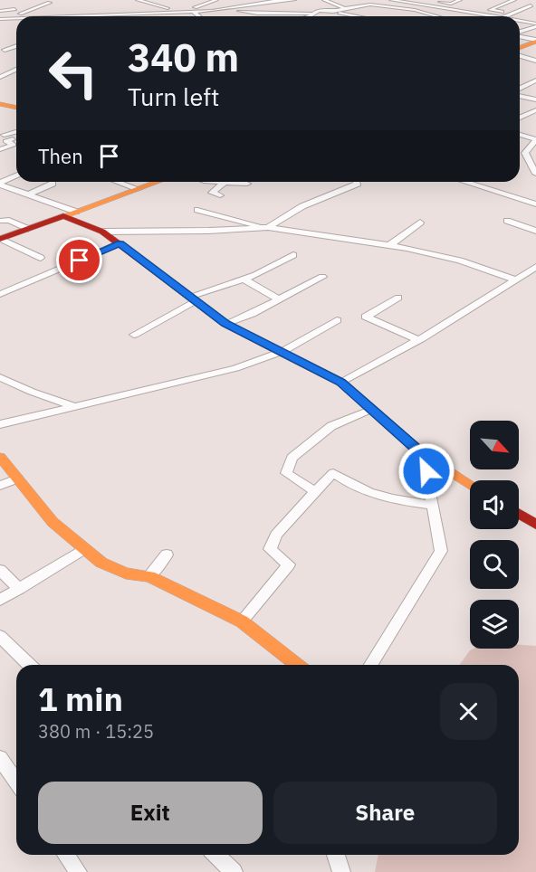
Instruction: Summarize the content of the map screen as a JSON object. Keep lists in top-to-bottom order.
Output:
{
  "north": "bottom right",
  "page": {
    "turn": ["340 m", "Turn left"],
    "then": "Then",
    "heading": ["1 min", "380 m · 15:25"],
    "buttons": ["Exit", "Share"]
  }
}
